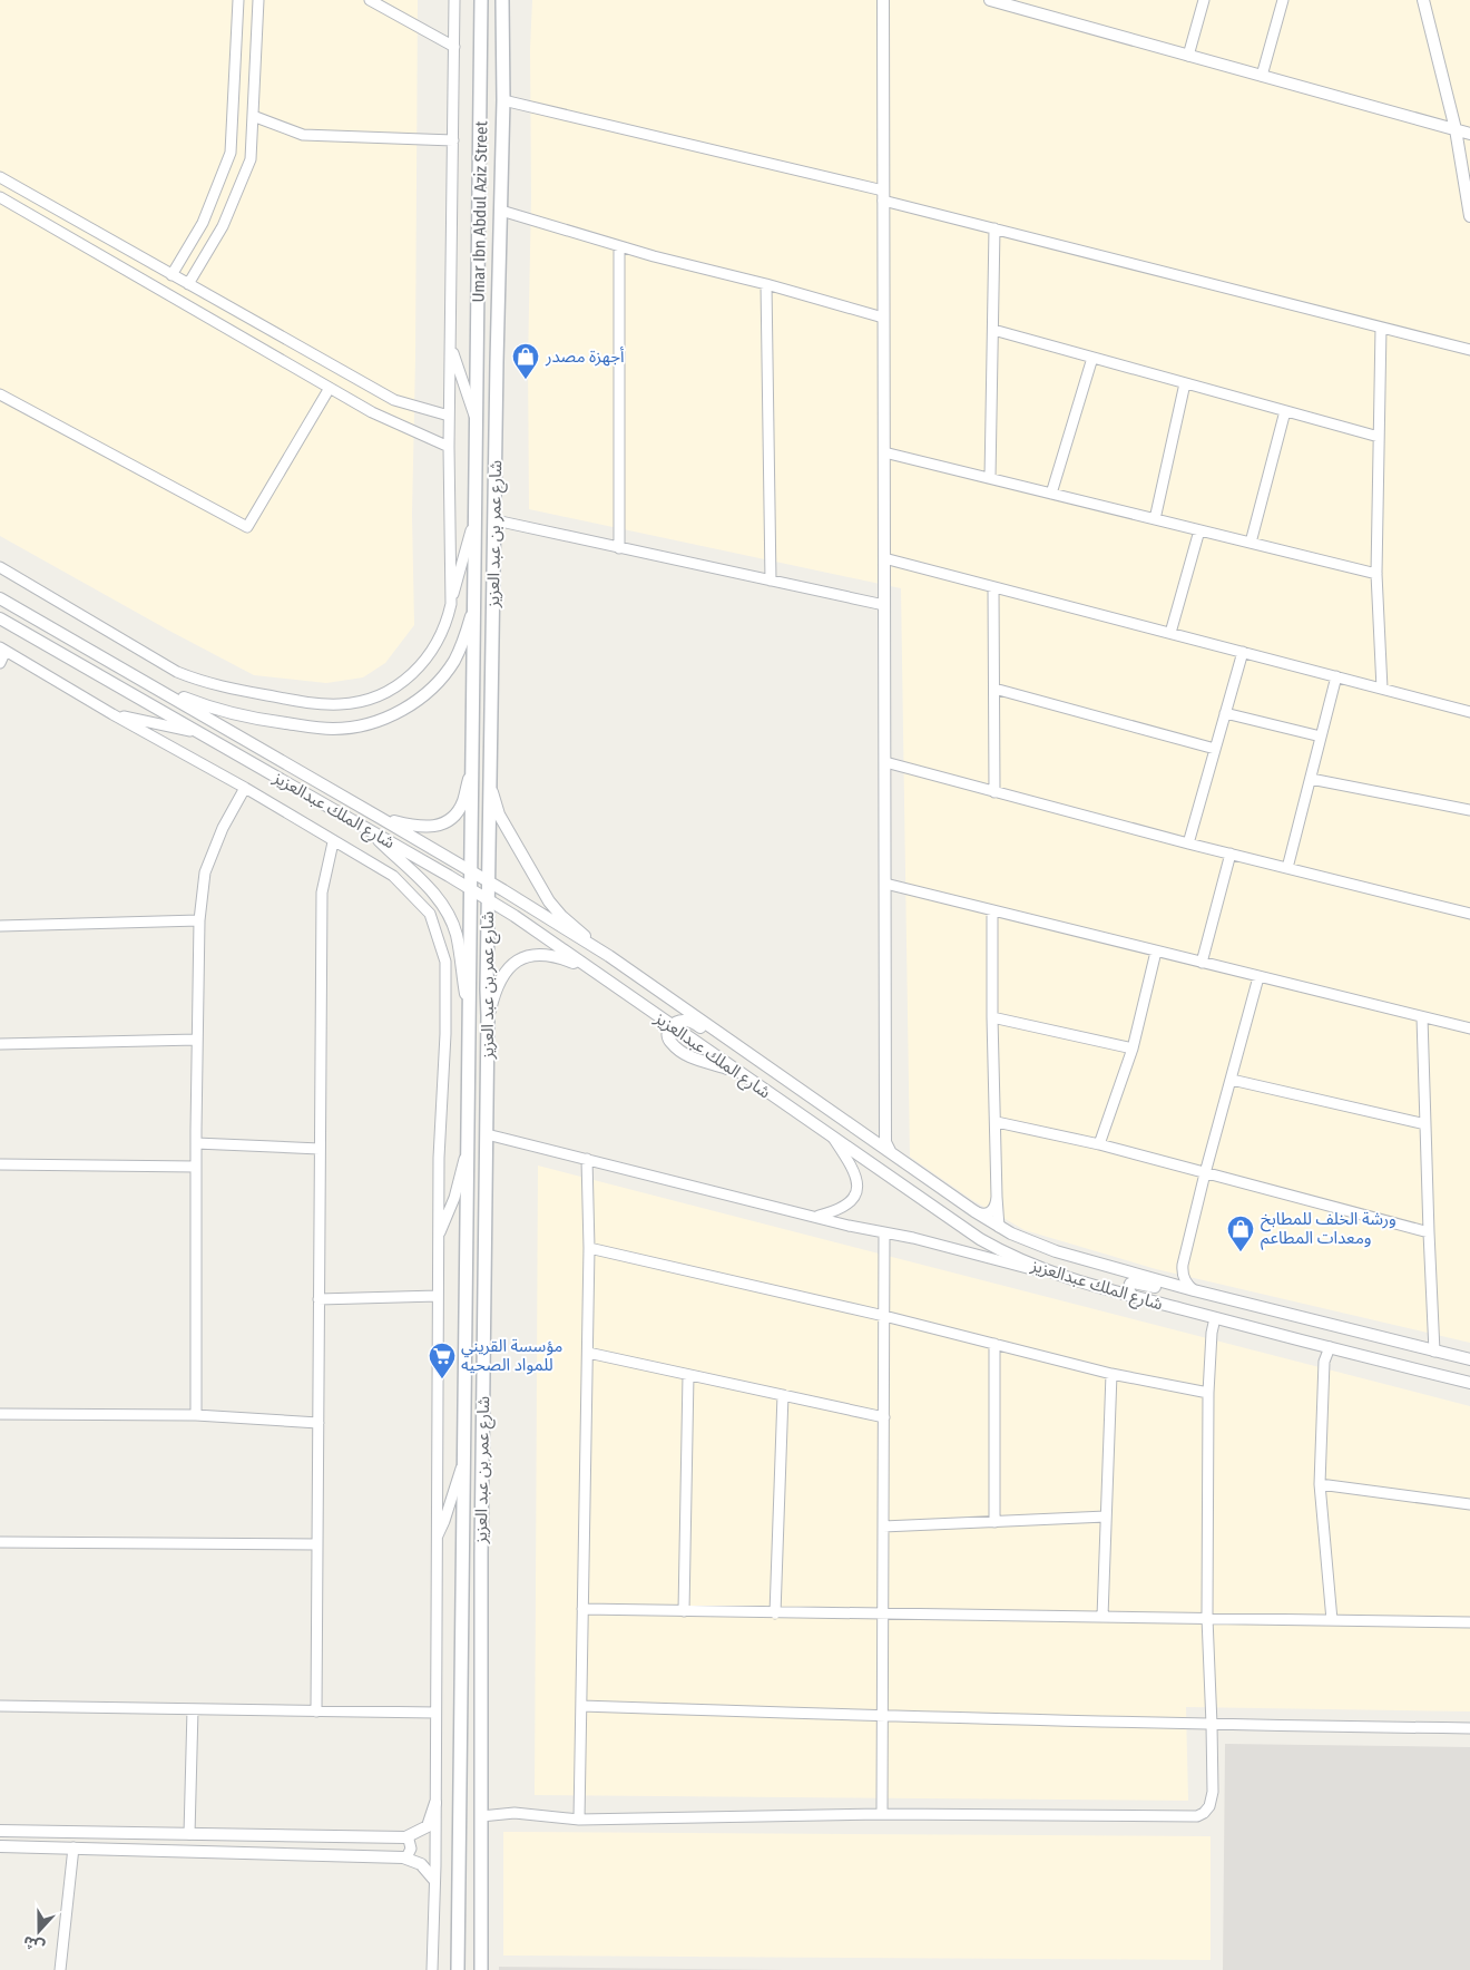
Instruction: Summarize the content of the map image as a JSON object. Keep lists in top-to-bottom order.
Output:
{
  "streets": {
    "main road": ["Umar Ibn Abdul Aziz Street", "شارع عمر بن عبد العزيز"],
    "street": ["شارع الملك عبدالعزيز"]
  },
  "crossings": [
    ["Umar Ibn Abdul Aziz Street", "شارع عمر بن عبد العزيز"],
    ["شارع عمر بن عبد العزيز", "شارع الملك عبدالعزيز"]
  ],
  "places": {
    "shop": ["أجهزة مصدر", "ورشة الخلف للمطابخ ومعدات المطاعم"],
    "supermarket": ["مؤسسة القريني للمواد الصحيه"]
  },
  "north": "bottom"
}
